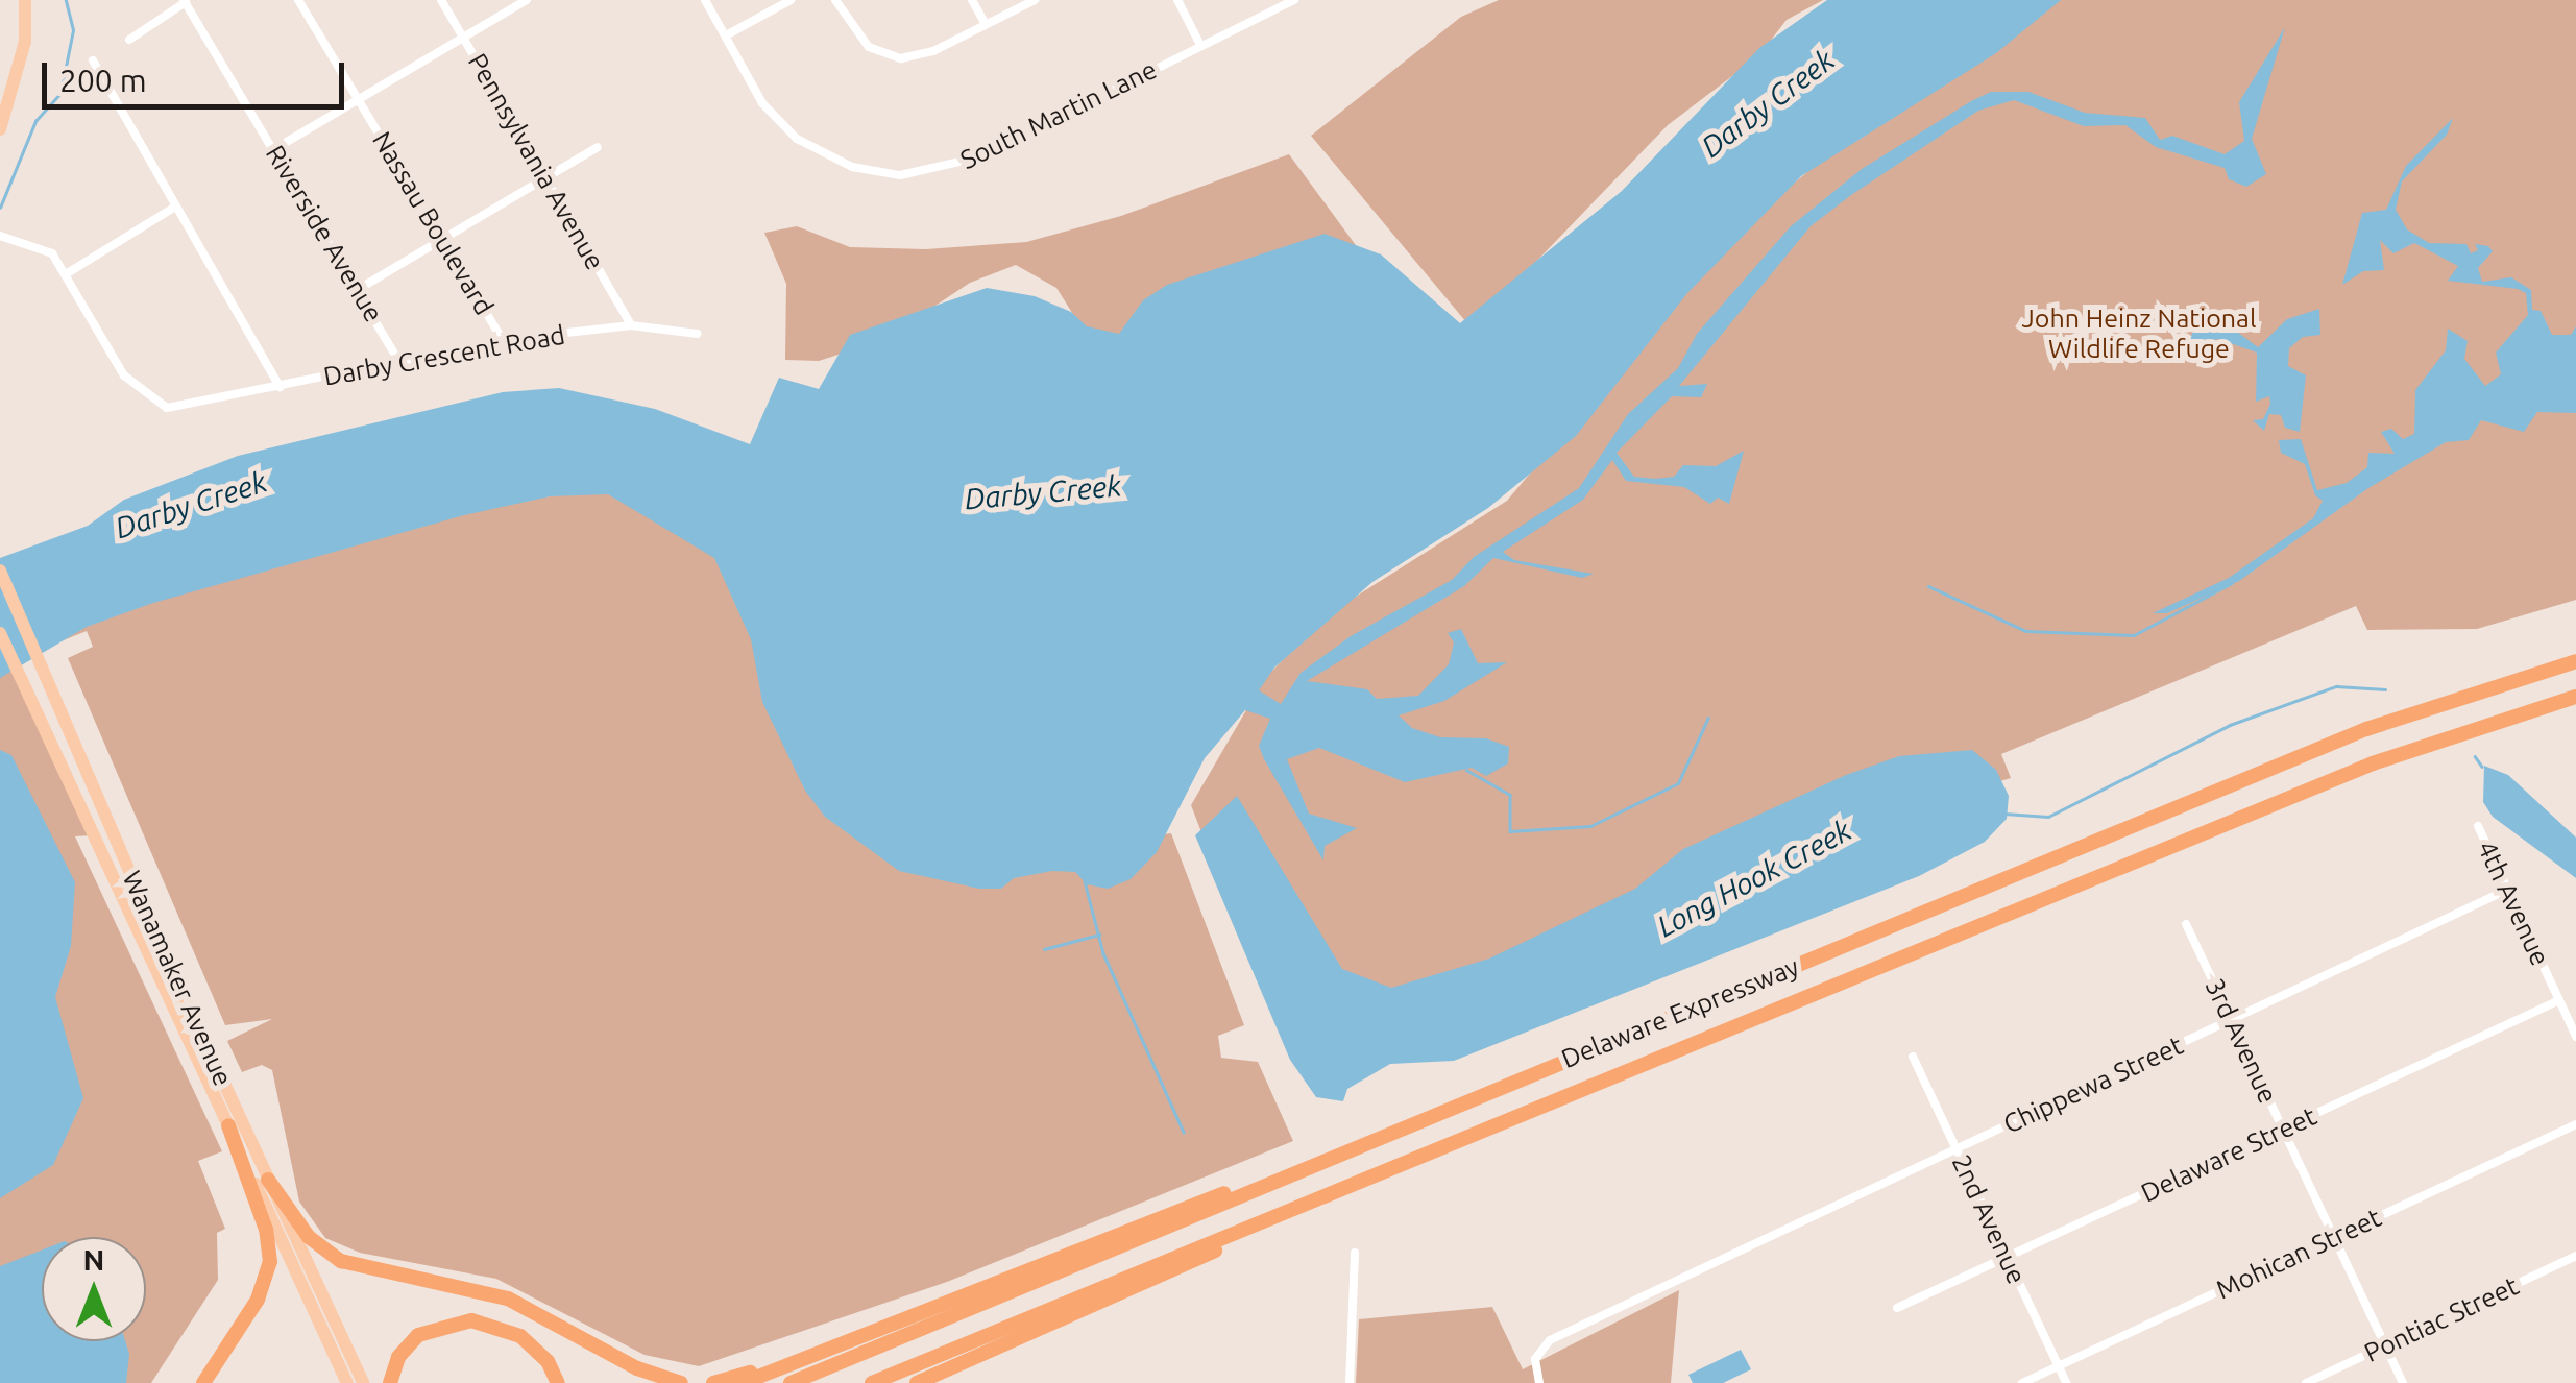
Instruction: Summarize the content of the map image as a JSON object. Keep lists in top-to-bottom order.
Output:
{
  "streets": {
    "highway": ["Delaware Expressway"],
    "main road": ["Wanamaker Avenue"],
    "street": [
      "South Martin Lane",
      "Pennsylvania Avenue",
      "Nassau Boulevard",
      "Riverside Avenue",
      "Darby Crescent Road",
      "4th Avenue",
      "3rd Avenue",
      "Chippewa Street",
      "Delaware Street",
      "2nd Avenue",
      "Mohican Street",
      "Pontiac Street"
    ]
  },
  "crossings": [
    ["Pennsylvania Avenue", "Darby Crescent Road"],
    ["Nassau Boulevard", "Darby Crescent Road"],
    ["Riverside Avenue", "Darby Crescent Road"],
    ["4th Avenue", "Chippewa Street"],
    ["4th Avenue", "Delaware Street"],
    ["3rd Avenue", "Chippewa Street"],
    ["3rd Avenue", "Delaware Street"],
    ["3rd Avenue", "Mohican Street"],
    ["3rd Avenue", "Pontiac Street"],
    ["Chippewa Street", "2nd Avenue"],
    ["Delaware Street", "2nd Avenue"],
    ["2nd Avenue", "Mohican Street"]
  ],
  "water": ["Darby Creek", "Long Hook Creek"],
  "parks": ["John Heinz National Wildlife Refuge"],
  "scale_bar": "200 m",
  "north": "top"
}
